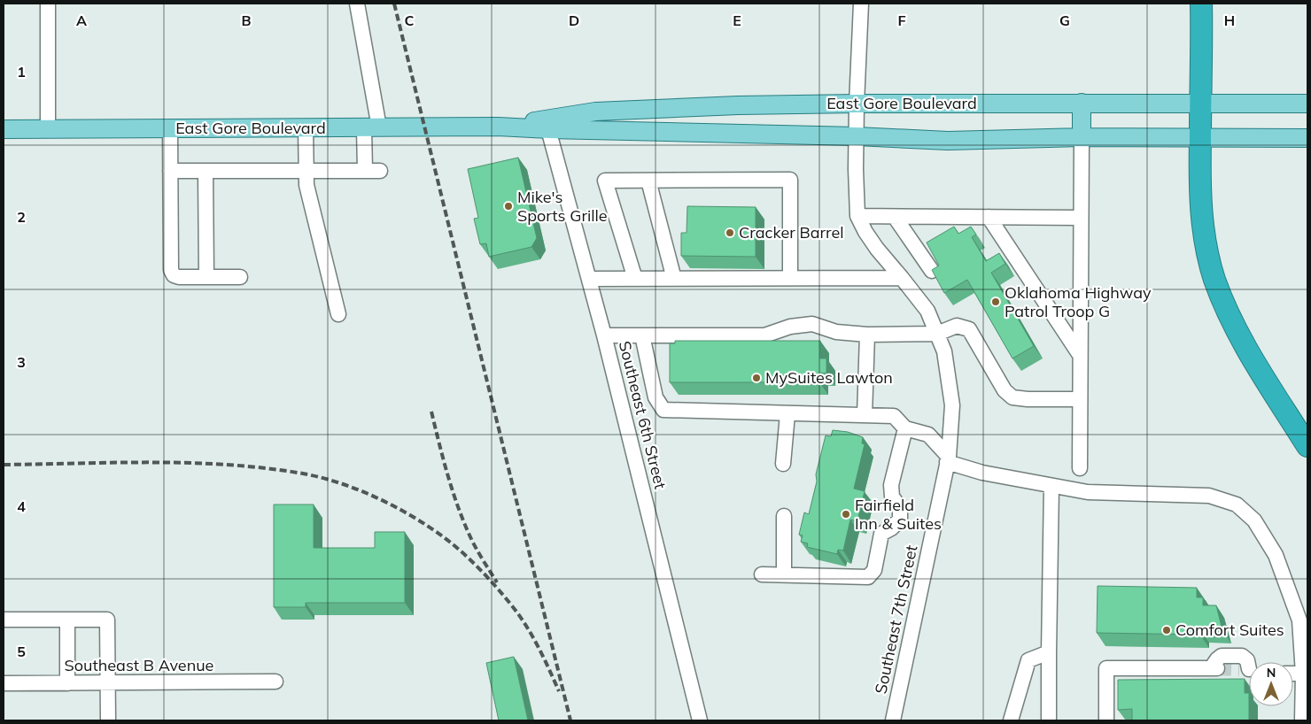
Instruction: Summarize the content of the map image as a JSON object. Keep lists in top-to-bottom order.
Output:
{
  "streets": {
    "main road": ["East Gore Boulevard"],
    "street": ["Southeast 6th Street", "Southeast 7th Street", "Southeast B Avenue"]
  },
  "crossings": [
    ["East Gore Boulevard", "Southeast 6th Street"],
    ["East Gore Boulevard", "Southeast 7th Street"]
  ],
  "places": [
    "Mike's Sports Grille",
    "Cracker Barrel",
    "Oklahoma Highway Patrol Troop G",
    "MySuites Lawton",
    "Fairfield Inn & Suites",
    "Comfort Suites"
  ],
  "north": "top",
  "grid": {
    "columns": [
      "A",
      "B",
      "C",
      "D",
      "E",
      "F",
      "G",
      "H"
    ],
    "rows": [
      "1",
      "2",
      "3",
      "4",
      "5"
    ]
  }
}
